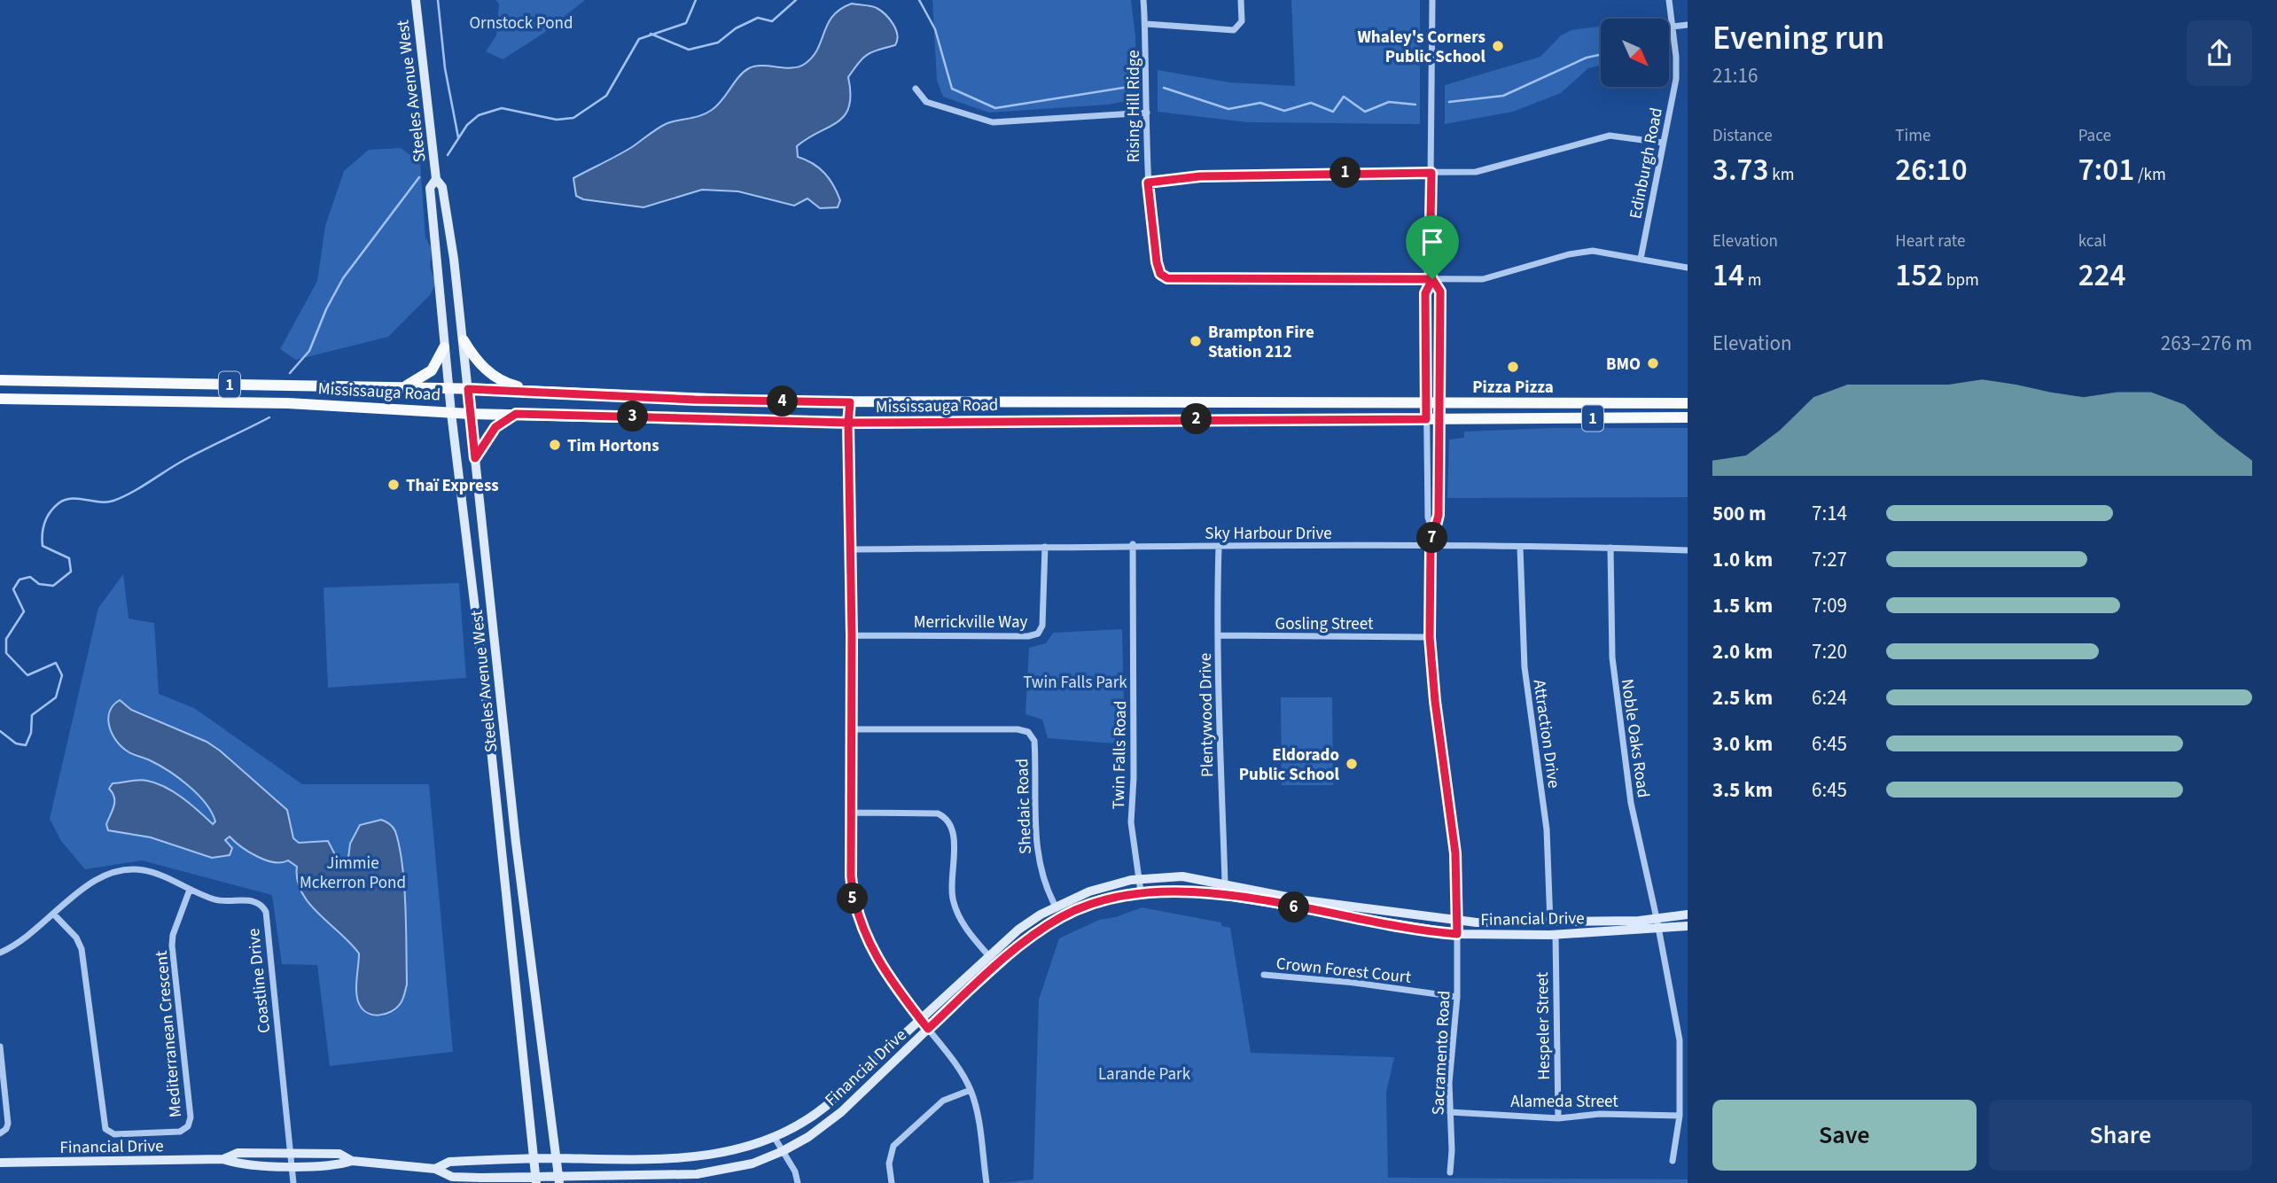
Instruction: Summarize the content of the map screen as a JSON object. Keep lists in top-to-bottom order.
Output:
{
  "streets": {
    "main road": ["1", "Mississauga Road"],
    "street": [
      "Steeles Avenue West",
      "Rising Hill Ridge",
      "Edinburgh Road",
      "Sky Harbour Drive",
      "Merrickville Way",
      "Gosling Street",
      "Plentywood Drive",
      "Attraction Drive",
      "Noble Oaks Road",
      "Twin Falls Road",
      "Shedaic Road",
      "Financial Drive",
      "Crown Forest Court",
      "Coastline Drive",
      "Hespeler Street",
      "Mediterranean Crescent",
      "Sacramento Road",
      "Alameda Street"
    ]
  },
  "crossings": [
    ["Steeles Avenue West", "Mississauga Road"],
    ["Steeles Avenue West", "Financial Drive"],
    ["Rising Hill Ridge", "Sacramento Road"],
    ["Mississauga Road", "Sacramento Road"],
    ["Sky Harbour Drive", "Merrickville Way"],
    ["Sky Harbour Drive", "Plentywood Drive"],
    ["Sky Harbour Drive", "Attraction Drive"],
    ["Sky Harbour Drive", "Noble Oaks Road"],
    ["Sky Harbour Drive", "Twin Falls Road"],
    ["Sky Harbour Drive", "Sacramento Road"],
    ["Gosling Street", "Plentywood Drive"],
    ["Gosling Street", "Sacramento Road"],
    ["Plentywood Drive", "Financial Drive"],
    ["Attraction Drive", "Financial Drive"],
    ["Noble Oaks Road", "Financial Drive"],
    ["Noble Oaks Road", "Alameda Street"],
    ["Twin Falls Road", "Financial Drive"],
    ["Shedaic Road", "Financial Drive"],
    ["Financial Drive", "Coastline Drive"],
    ["Financial Drive", "Hespeler Street"],
    ["Financial Drive", "Sacramento Road"],
    ["Crown Forest Court", "Sacramento Road"],
    ["Coastline Drive", "Mediterranean Crescent"],
    ["Hespeler Street", "Alameda Street"],
    ["Sacramento Road", "Alameda Street"]
  ],
  "parks": [
    "Ornstock Pond",
    "Twin Falls Park",
    "Jimmie Mckerron Pond",
    "Larande Park"
  ],
  "places": [
    "Whaley's Corners Public School",
    "Brampton Fire Station 212",
    "BMO",
    "Pizza Pizza",
    "Tim Hortons",
    "Thaï Express",
    "Eldorado Public School"
  ],
  "north": "bottom right",
  "page": {
    "heading": ["Evening run", "21:16"],
    "stats": [
      ["Distance", "3.73 km"],
      ["Time", "26:10"],
      ["Pace", "7:01 /km"],
      ["Elevation", "14 m"],
      ["Heart rate", "152 bpm"],
      ["kcal", "224"]
    ],
    "pins": [
      "1",
      "4",
      "3",
      "2",
      "7",
      "5",
      "6"
    ],
    "chart": ["Elevation", "263–276 m"],
    "list": [
      {
        "name": "500 m",
        "note": "7:14"
      },
      {
        "name": "1.0 km",
        "note": "7:27"
      },
      {
        "name": "1.5 km",
        "note": "7:09"
      },
      {
        "name": "2.0 km",
        "note": "7:20"
      },
      {
        "name": "2.5 km",
        "note": "6:24"
      },
      {
        "name": "3.0 km",
        "note": "6:45"
      },
      {
        "name": "3.5 km",
        "note": "6:45"
      }
    ],
    "buttons": ["Save", "Share"]
  }
}
